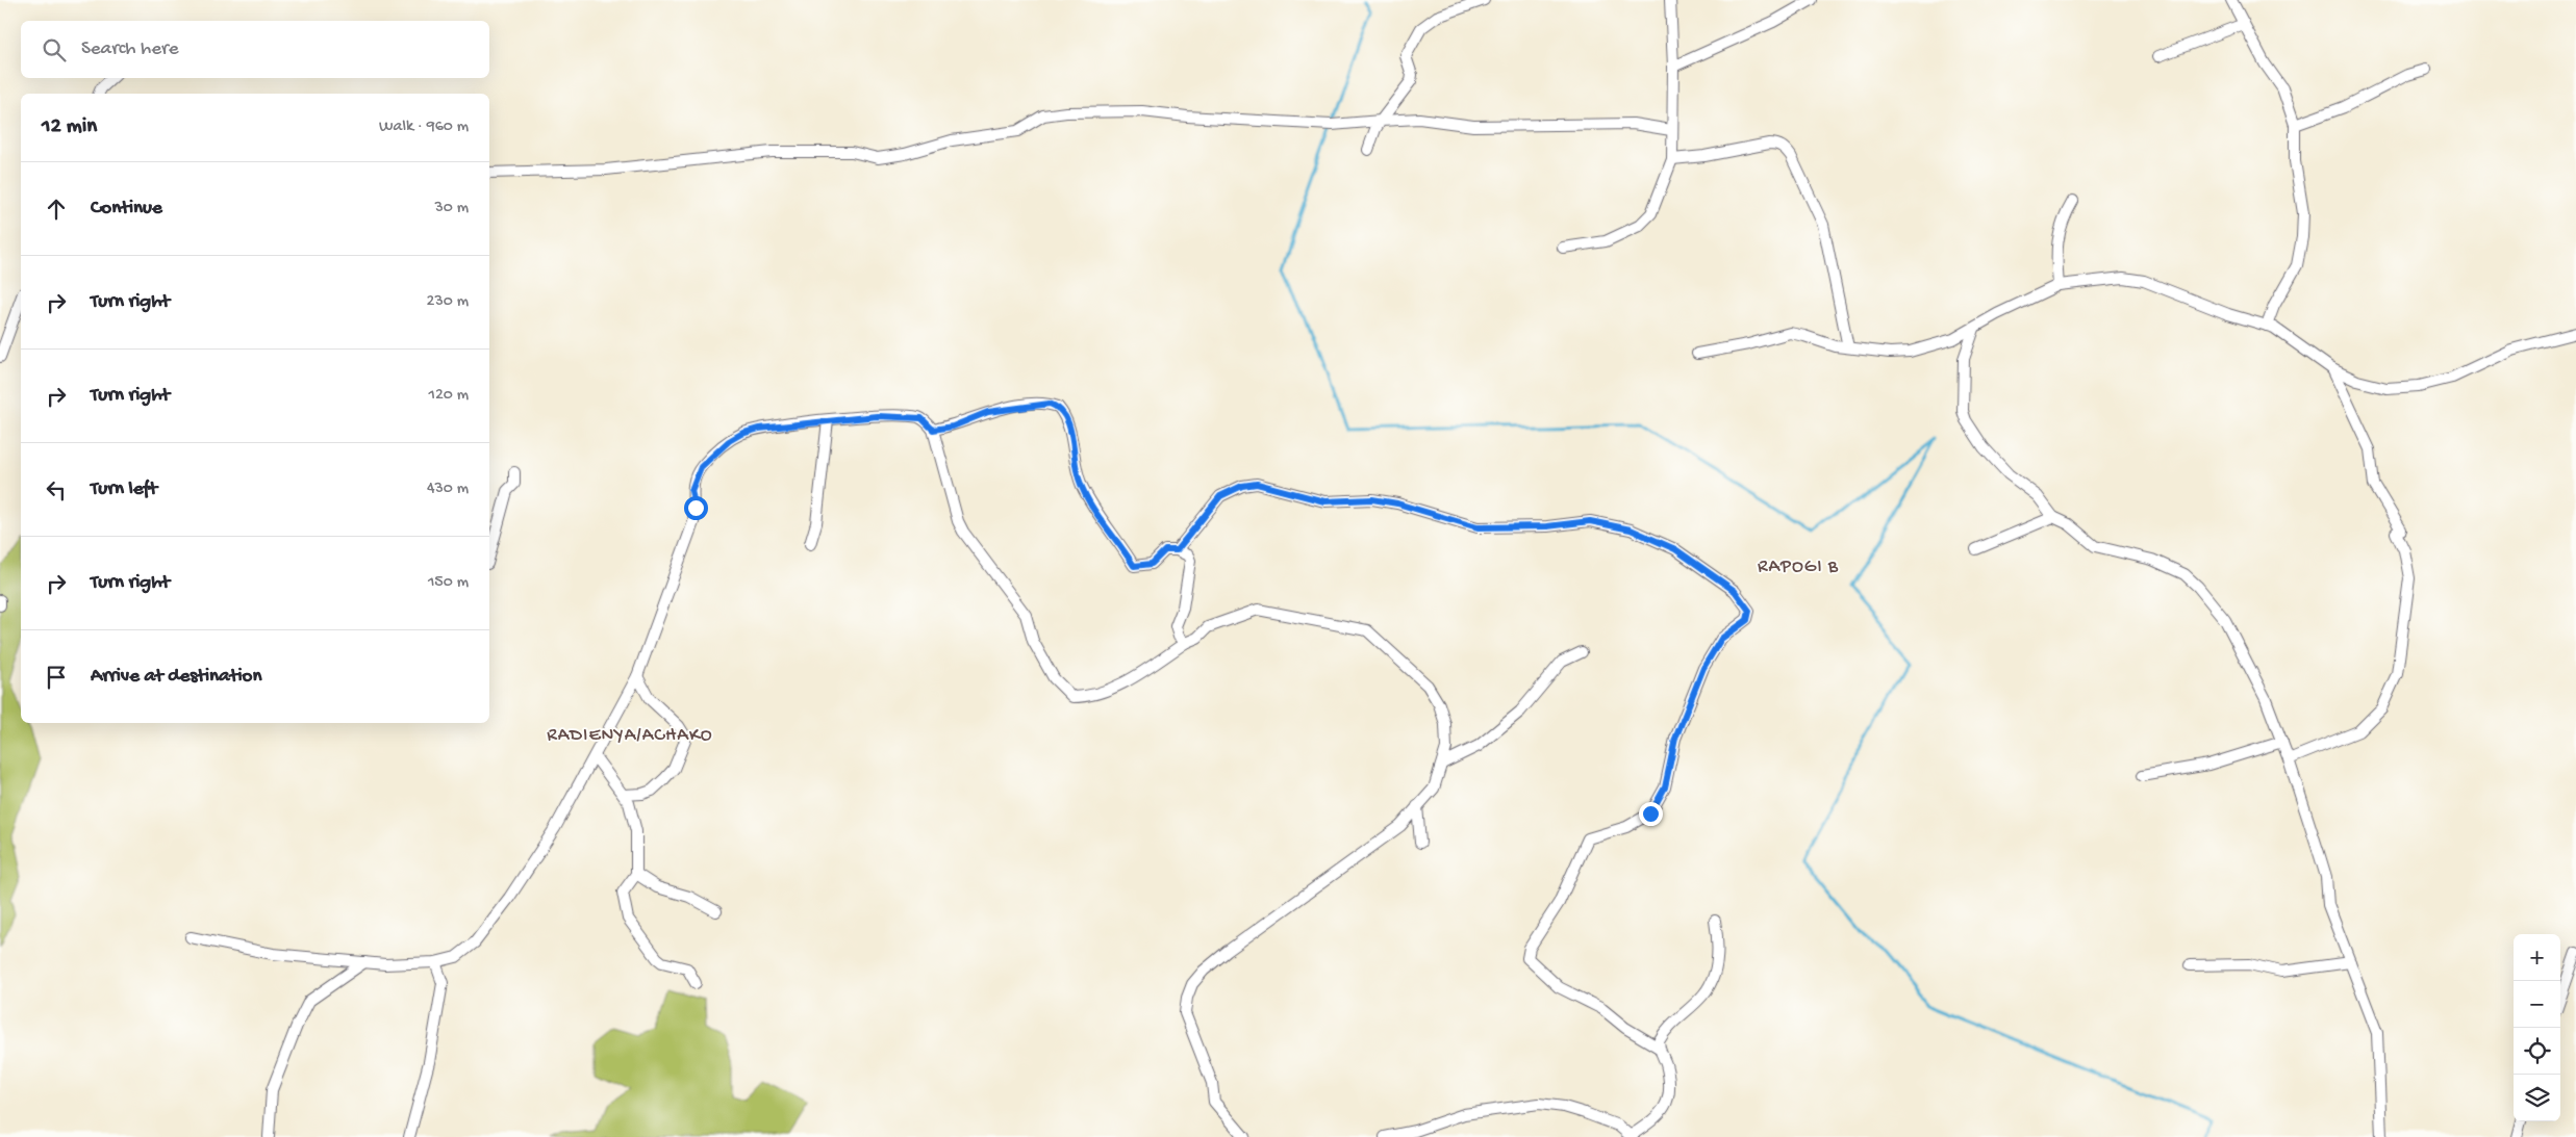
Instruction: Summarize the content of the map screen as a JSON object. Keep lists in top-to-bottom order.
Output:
{
  "districts": ["RAPOGI B", "RADIENYA/ACHAKO"],
  "page": {
    "search": "Search here",
    "heading": ["12 min", "Walk · 960 m"],
    "list": [
      ["Continue", "30 m"],
      ["Turn right", "230 m"],
      ["Turn right", "120 m"],
      ["Turn left", "430 m"],
      ["Turn right", "150 m"],
      "Arrive at destination"
    ],
    "map_buttons": ["+", "−"]
  }
}
